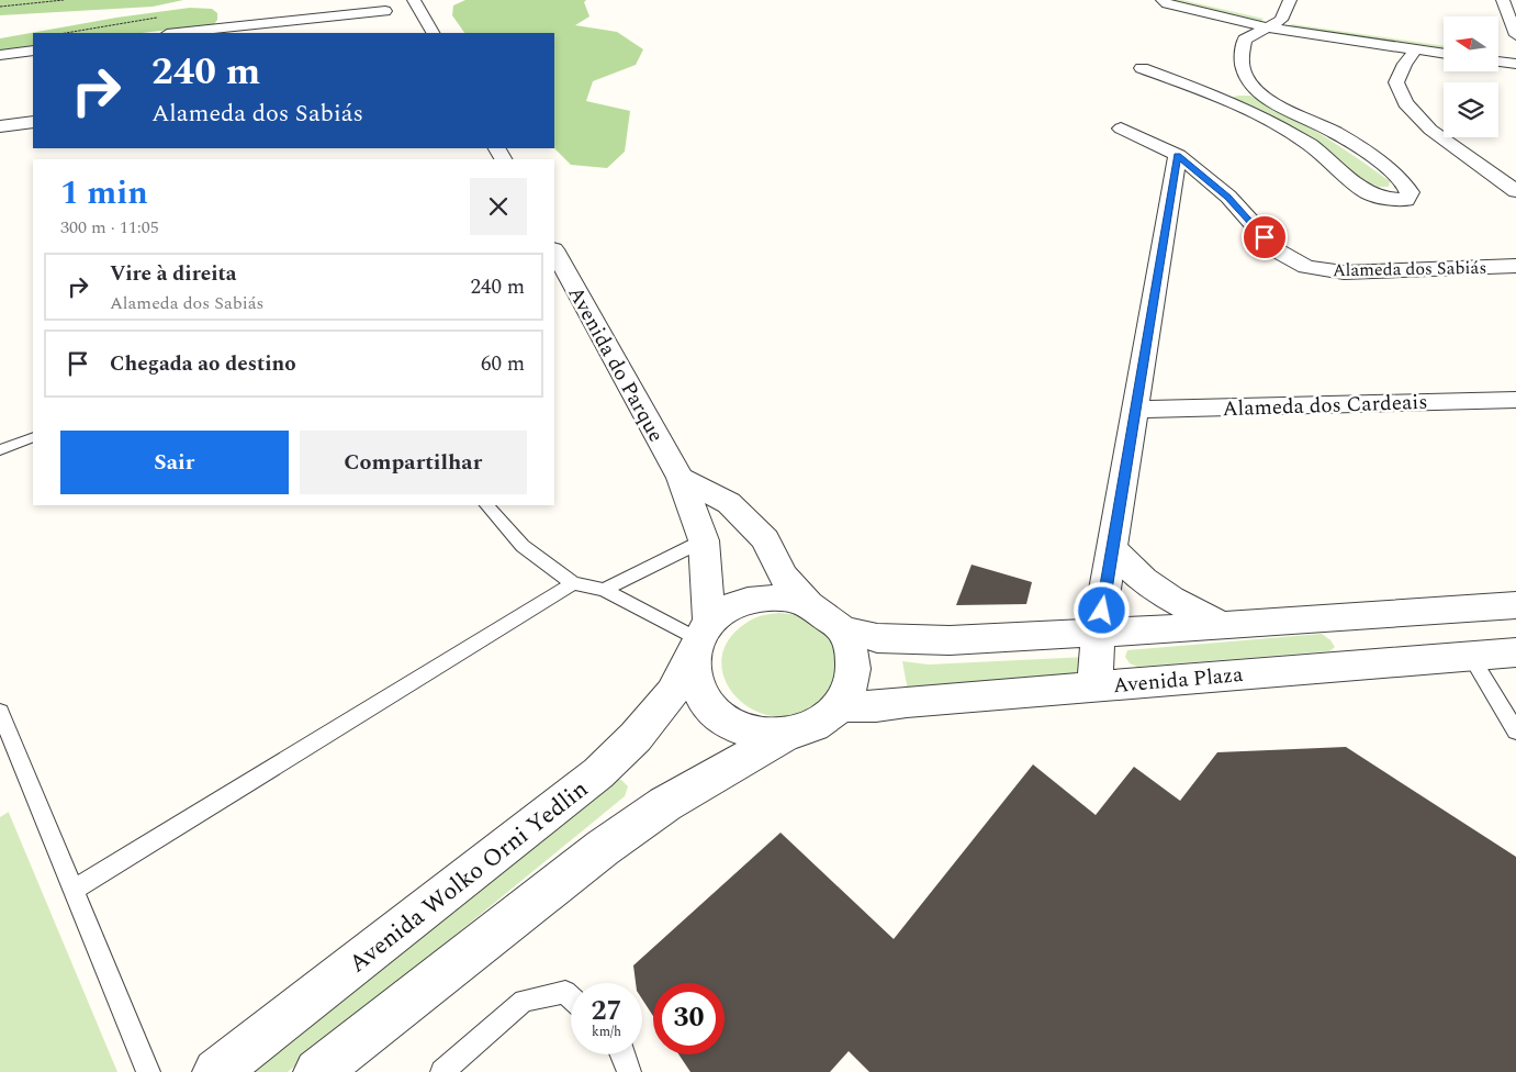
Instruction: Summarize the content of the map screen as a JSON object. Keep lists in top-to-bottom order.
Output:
{
  "streets": {
    "street": [
      "Alameda dos Sabiás",
      "Avenida do Parque",
      "Alameda dos Cardeais",
      "Avenida Plaza",
      "Avenida Wolko Orni Yedlin"
    ]
  },
  "crossings": [
    ["Avenida do Parque", "Avenida Plaza"],
    ["Avenida do Parque", "Avenida Wolko Orni Yedlin"],
    ["Avenida Plaza", "Avenida Wolko Orni Yedlin"]
  ],
  "north": "left",
  "page": {
    "turn": ["240 m", "Alameda dos Sabiás"],
    "heading": ["1 min", "300 m · 11:05"],
    "list": [
      {
        "name": "Vire à direita",
        "note": "Alameda dos Sabiás",
        "value": "240 m"
      },
      {
        "name": "Chegada ao destino",
        "value": "60 m"
      }
    ],
    "buttons": ["Sair", "Compartilhar"],
    "speed": "27 km/h",
    "limit": "30"
  }
}
